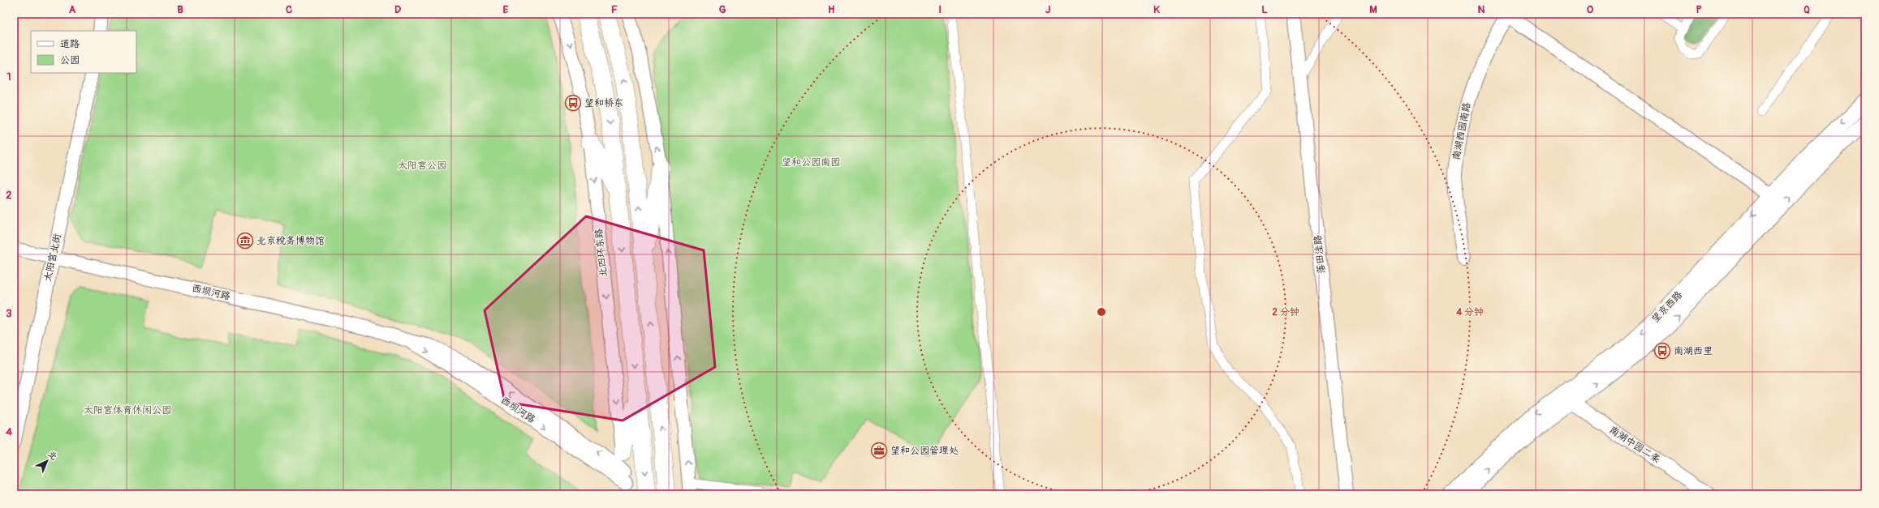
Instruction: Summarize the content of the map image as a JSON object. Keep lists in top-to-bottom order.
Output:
{
  "streets": {
    "main road": ["望京西路"],
    "street": [
      "南湖西园南路",
      "北四环东路",
      "落田洼路",
      "太阳宫北街",
      "西坝河路",
      "南湖中园二条"
    ]
  },
  "crossings": [
    ["北四环东路", "西坝河路"],
    ["太阳宫北街", "西坝河路"],
    ["望京西路", "南湖中园二条"]
  ],
  "parks": ["望和公园南园", "太阳宫公园", "太阳宫体育休闲公园"],
  "places": {
    "bus stop": ["望和桥东", "南湖西里"],
    "museum": ["北京税务博物馆"],
    "office": ["望和公园管理处"]
  },
  "legend": ["道路", "公园"],
  "north": "top right",
  "grid": {
    "columns": [
      "A",
      "B",
      "C",
      "D",
      "E",
      "F",
      "G",
      "H",
      "I",
      "J",
      "K",
      "L",
      "M",
      "N",
      "O",
      "P",
      "Q"
    ],
    "rows": [
      "1",
      "2",
      "3",
      "4"
    ]
  },
  "rings": ["2 分钟", "4 分钟"]
}
